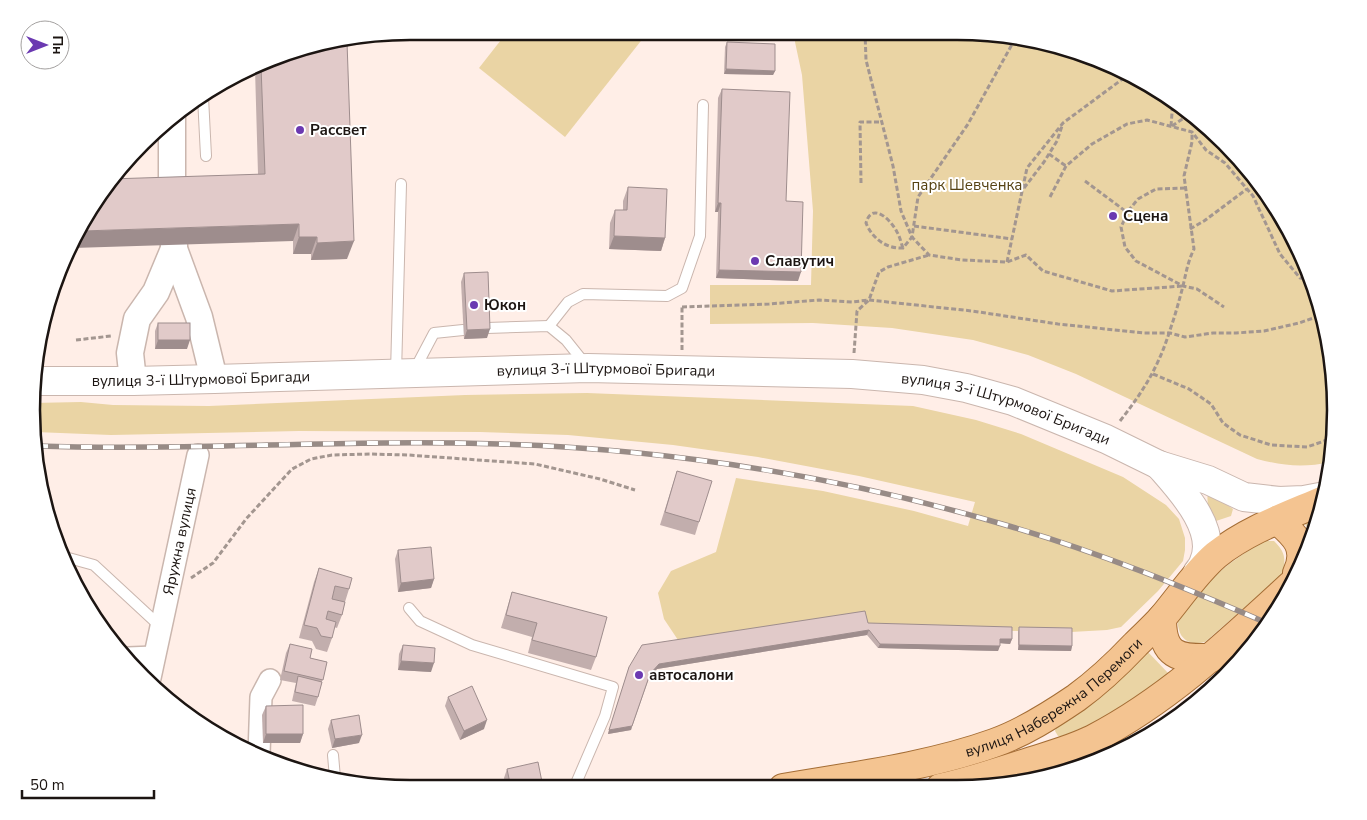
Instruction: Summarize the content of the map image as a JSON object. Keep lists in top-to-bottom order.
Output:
{
  "streets": {
    "main road": ["вулиця 3-ї Штурмової Бригади", "вулиця Набережна Перемоги"],
    "street": ["Яружна вулиця"]
  },
  "crossings": [
    ["вулиця 3-ї Штурмової Бригади", "вулиця Набережна Перемоги"]
  ],
  "parks": ["парк Шевченка"],
  "places": [
    "Рассвет",
    "Сцена",
    "Славутич",
    "Юкон",
    "автосалони"
  ],
  "scale_bar": "50 m",
  "north": "right"
}
